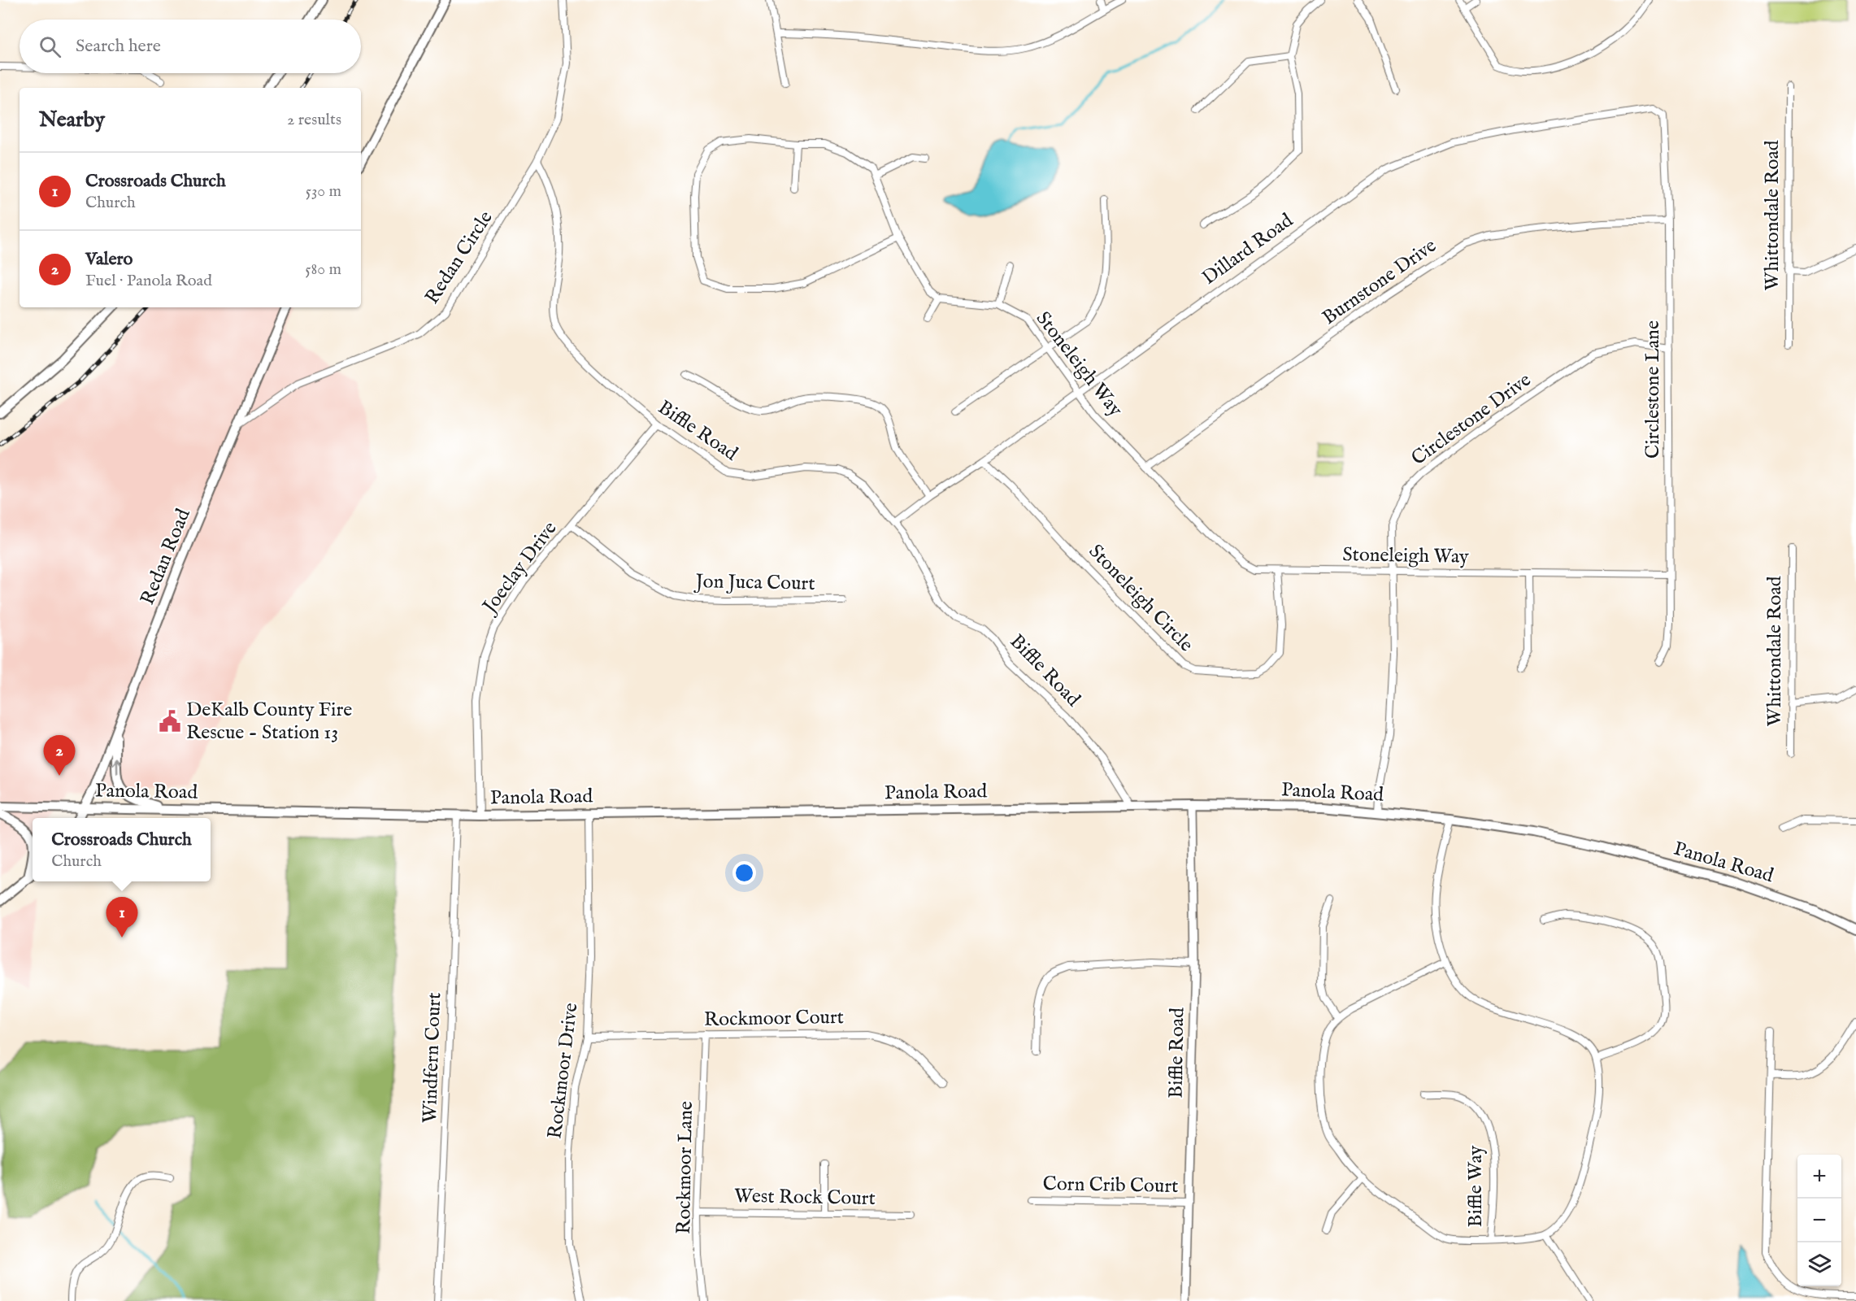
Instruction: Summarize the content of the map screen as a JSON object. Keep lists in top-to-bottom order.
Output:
{
  "streets": {
    "main road": ["Redan Road", "Panola Road"],
    "street": [
      "Whittondale Road",
      "Dillard Road",
      "Redan Circle",
      "Burnstone Drive",
      "Stoneleigh Way",
      "Circlestone Lane",
      "Circlestone Drive",
      "Biffle Road",
      "Joeclay Drive",
      "Jon Juca Court",
      "Stoneleigh Circle",
      "Rockmoor Court",
      "Windfern Court",
      "Rockmoor Drive",
      "Rockmoor Lane",
      "Corn Crib Court",
      "Biffle Way",
      "West Rock Court"
    ]
  },
  "crossings": [
    ["Dillard Road", "Stoneleigh Way"],
    ["Dillard Road", "Circlestone Lane"],
    ["Dillard Road", "Biffle Road"],
    ["Dillard Road", "Stoneleigh Circle"],
    ["Redan Circle", "Biffle Road"],
    ["Redan Circle", "Redan Road"],
    ["Burnstone Drive", "Stoneleigh Way"],
    ["Burnstone Drive", "Circlestone Lane"],
    ["Stoneleigh Way", "Circlestone Lane"],
    ["Stoneleigh Way", "Circlestone Drive"],
    ["Stoneleigh Way", "Stoneleigh Circle"],
    ["Circlestone Lane", "Circlestone Drive"],
    ["Circlestone Drive", "Panola Road"],
    ["Biffle Road", "Joeclay Drive"],
    ["Biffle Road", "Panola Road"],
    ["Biffle Road", "Corn Crib Court"],
    ["Redan Road", "Panola Road"],
    ["Joeclay Drive", "Jon Juca Court"],
    ["Joeclay Drive", "Panola Road"],
    ["Panola Road", "Windfern Court"],
    ["Panola Road", "Rockmoor Drive"],
    ["Rockmoor Court", "Rockmoor Drive"],
    ["Rockmoor Court", "Rockmoor Lane"],
    ["Rockmoor Lane", "West Rock Court"]
  ],
  "places": {
    "public building": ["DeKalb County Fire Rescue - Station 13"]
  },
  "page": {
    "search": "Search here",
    "heading": ["Nearby", "2 results"],
    "list": [
      {
        "mark": "1",
        "name": "Crossroads Church",
        "note": "Church",
        "value": "530 m"
      },
      {
        "mark": "2",
        "name": "Valero",
        "note": "Fuel · Panola Road",
        "value": "580 m"
      }
    ],
    "pins": ["2", "1"],
    "popup": ["Crossroads Church", "Church"],
    "map_buttons": ["+", "−"]
  }
}
